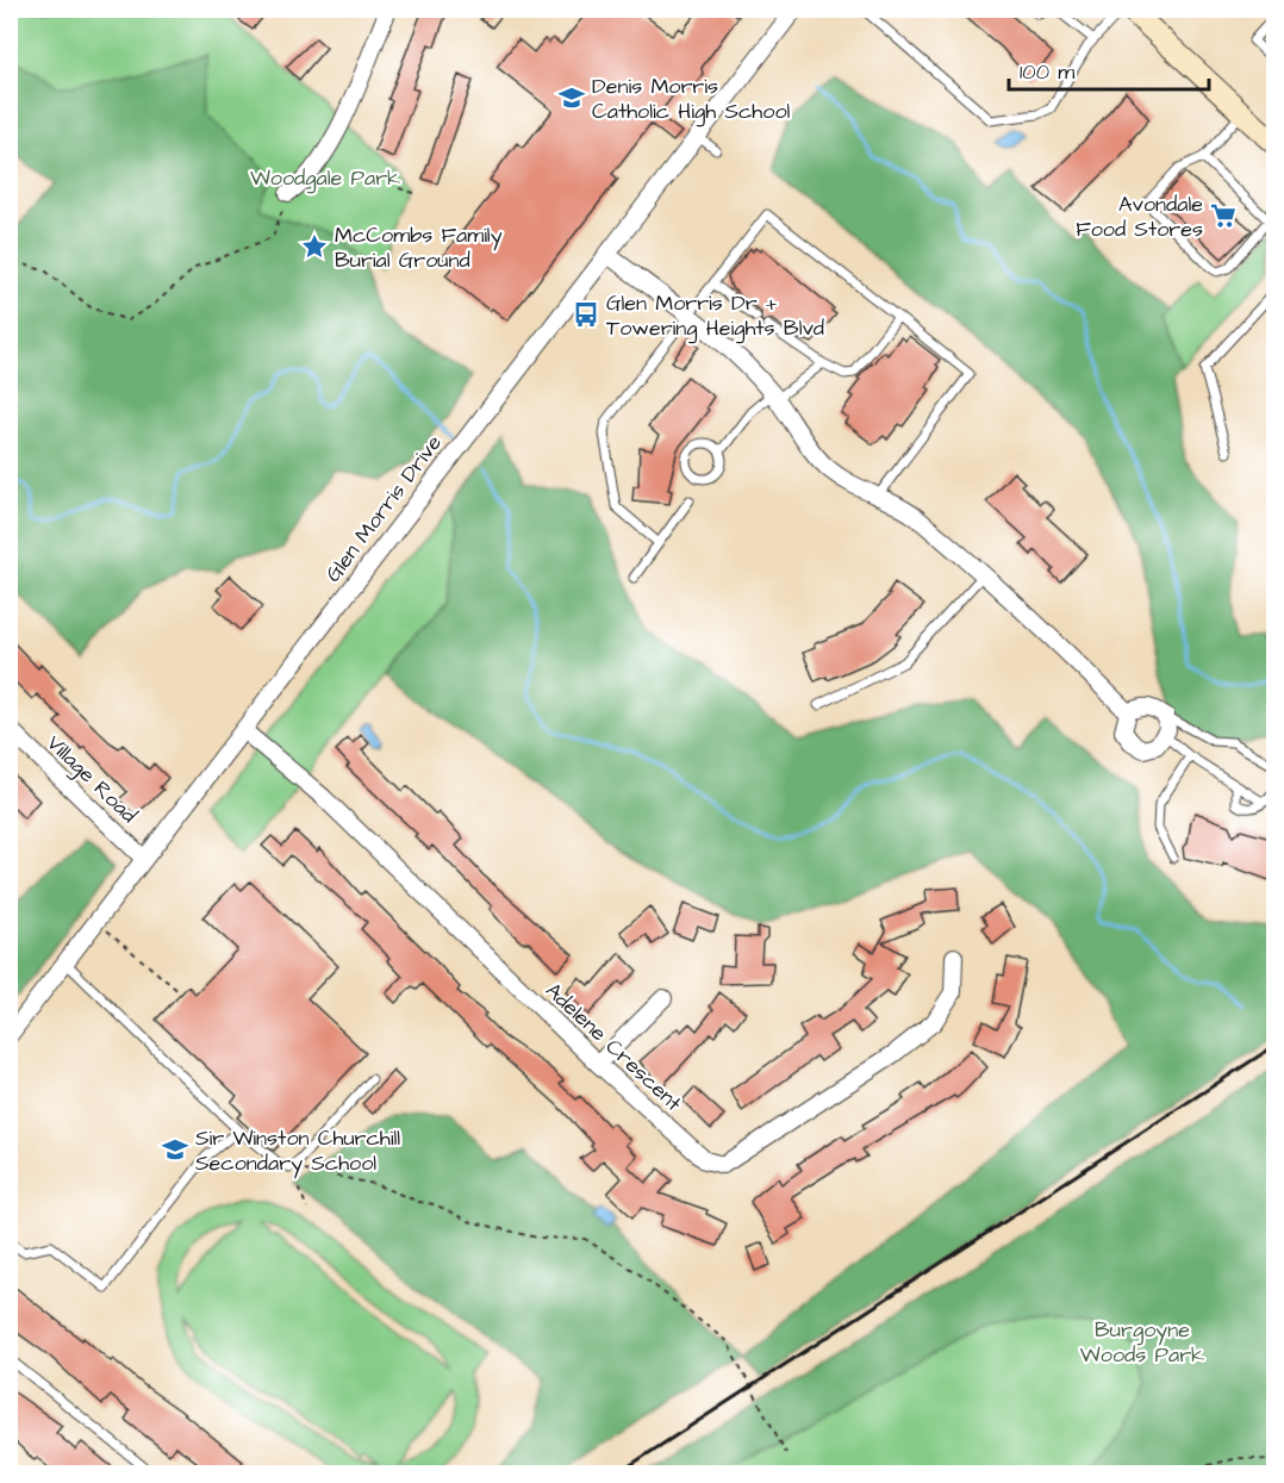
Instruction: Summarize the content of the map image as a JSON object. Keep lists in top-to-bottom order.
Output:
{
  "streets": {
    "street": ["Glen Morris Drive", "Village Road", "Adelene Crescent"]
  },
  "crossings": [
    ["Glen Morris Drive", "Village Road"],
    ["Glen Morris Drive", "Adelene Crescent"]
  ],
  "parks": ["Woodgale Park", "Burgoyne Woods Park"],
  "places": {
    "school or university": ["Denis Morris Catholic High School", "Sir Winston Churchill Secondary School"],
    "supermarket": ["Avondale Food Stores"],
    "place": ["McCombs Family Burial Ground"],
    "bus stop": ["Glen Morris Dr + Towering Heights Blvd"]
  },
  "scale_bar": "100 m"
}
